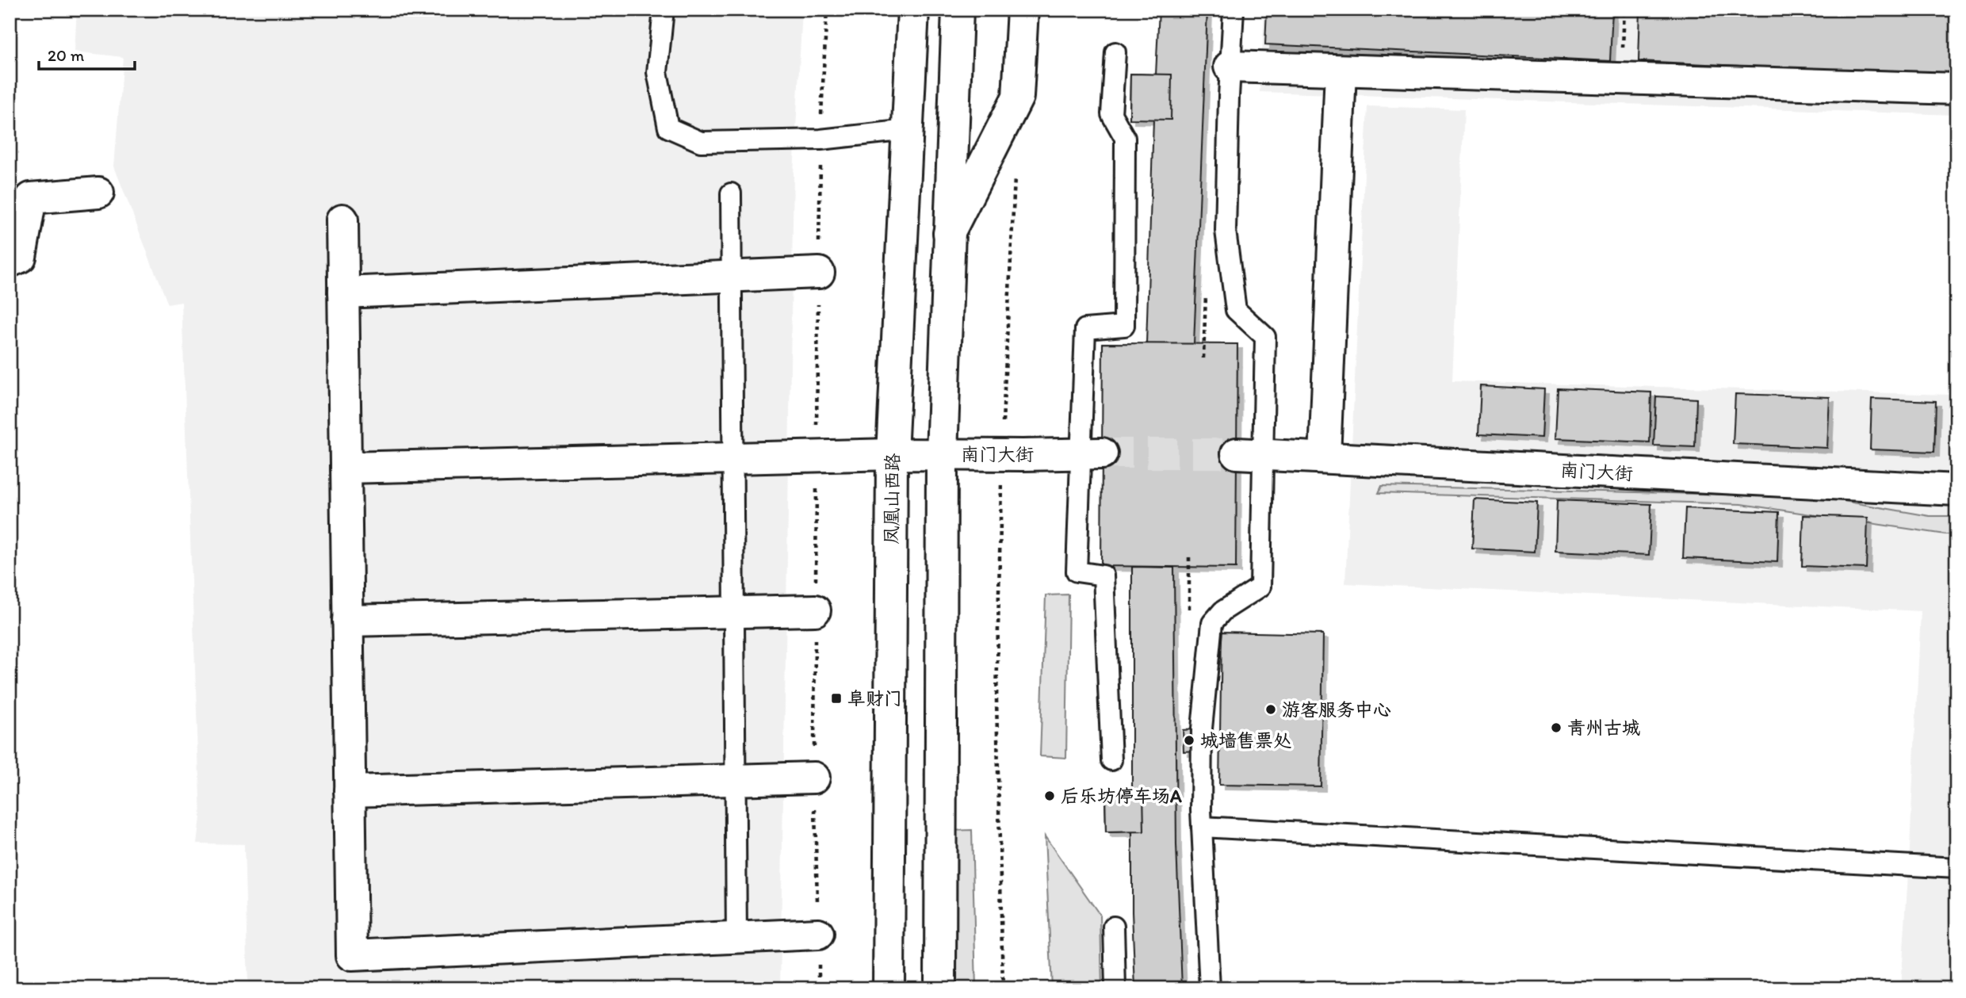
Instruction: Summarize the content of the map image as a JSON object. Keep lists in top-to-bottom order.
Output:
{
  "streets": {
    "street": ["南门大街", "凤凰山西路"]
  },
  "crossings": [
    ["南门大街", "凤凰山西路"]
  ],
  "places": {
    "transit": ["阜财门"],
    "other": [
      "游客服务中心",
      "青州古城",
      "城墙售票处",
      "后乐坊停车场A"
    ]
  },
  "scale_bar": "20 m"
}
